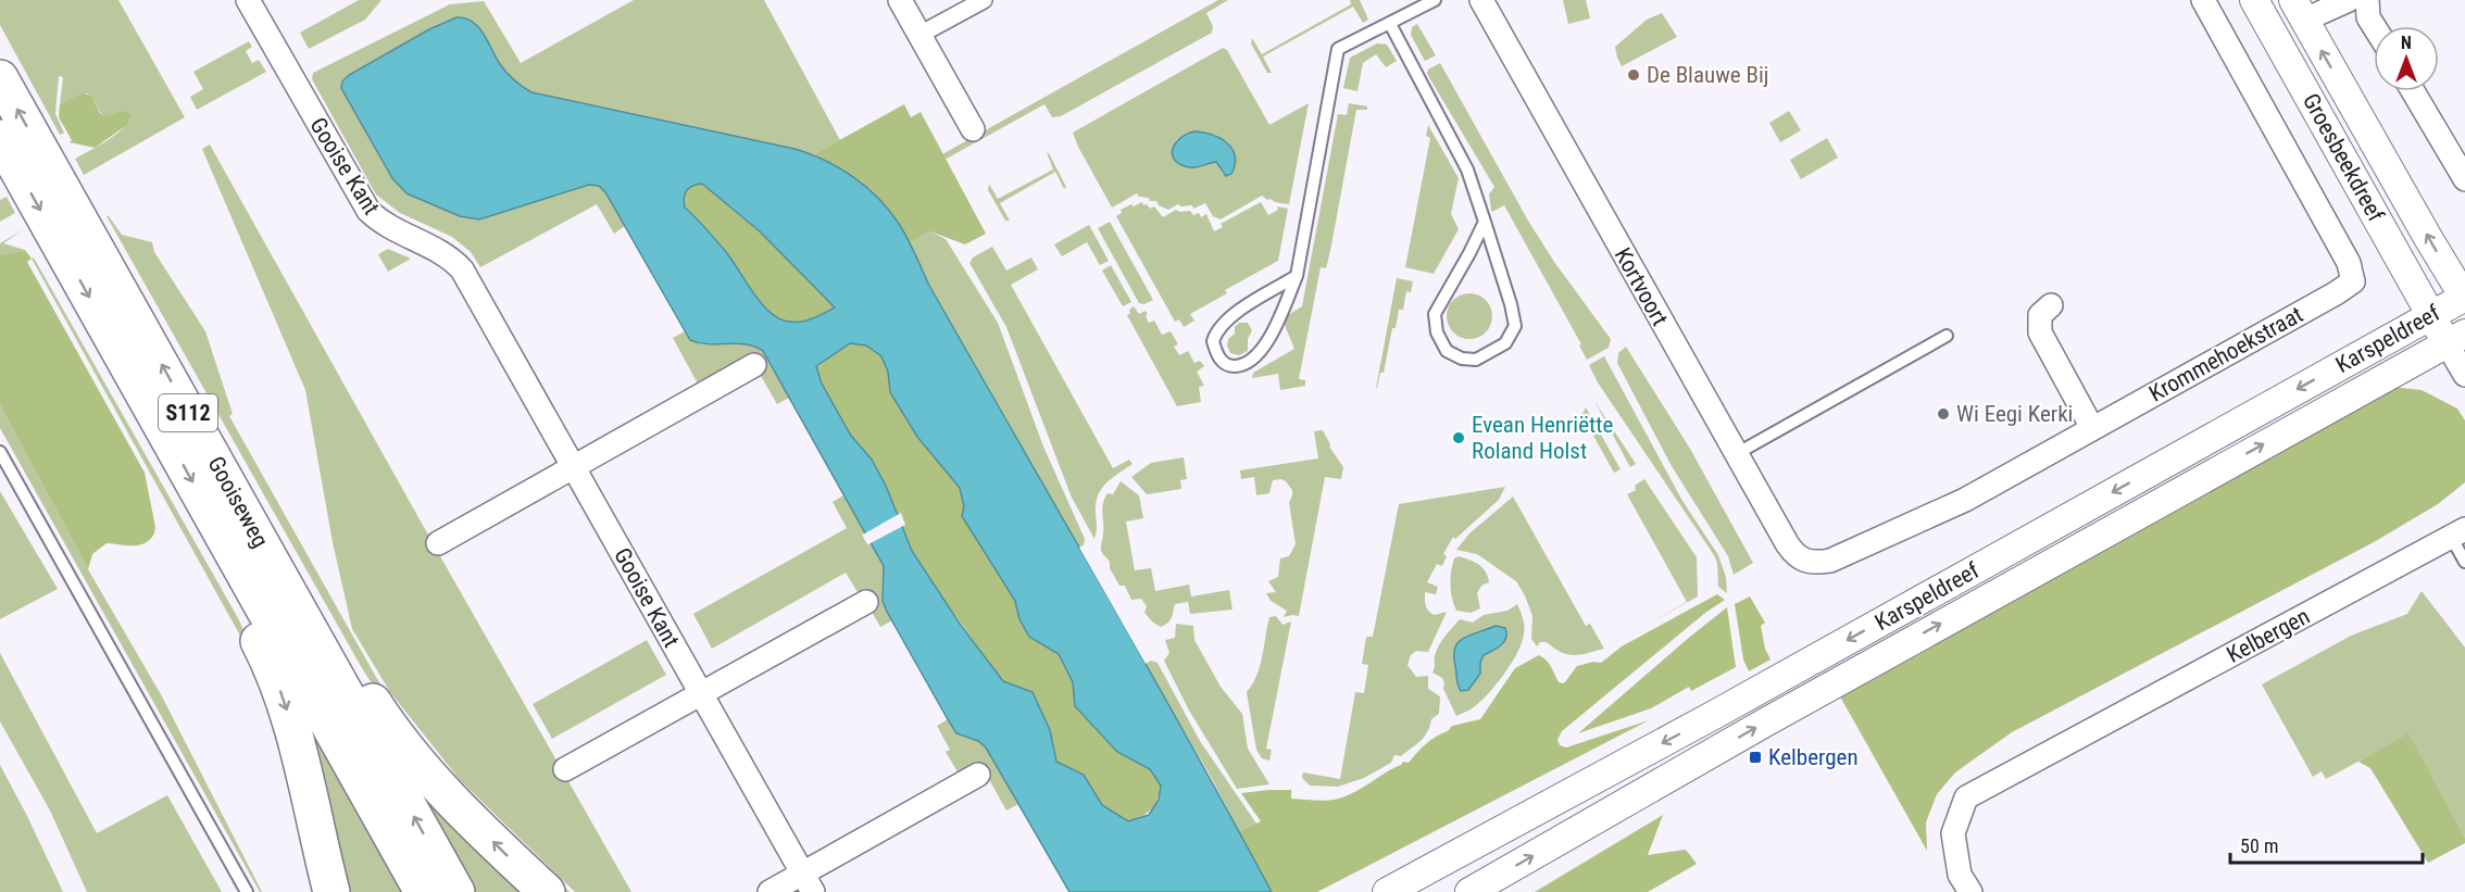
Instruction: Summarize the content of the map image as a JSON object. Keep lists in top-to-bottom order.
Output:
{
  "streets": {
    "highway": ["S112", "Gooiseweg"],
    "street": [
      "Groesbeekdreef",
      "Gooise Kant",
      "Kortvoort",
      "Karspeldreef",
      "Krommehoekstraat",
      "Kelbergen"
    ]
  },
  "crossings": [
    ["Groesbeekdreef", "Karspeldreef"],
    ["Kortvoort", "Krommehoekstraat"]
  ],
  "places": {
    "other": ["De Blauwe Bij", "Wi Eegi Kerki", "Evean Henriëtte Roland Holst"],
    "transit": ["Kelbergen"]
  },
  "scale_bar": "50 m",
  "north": "top"
}
